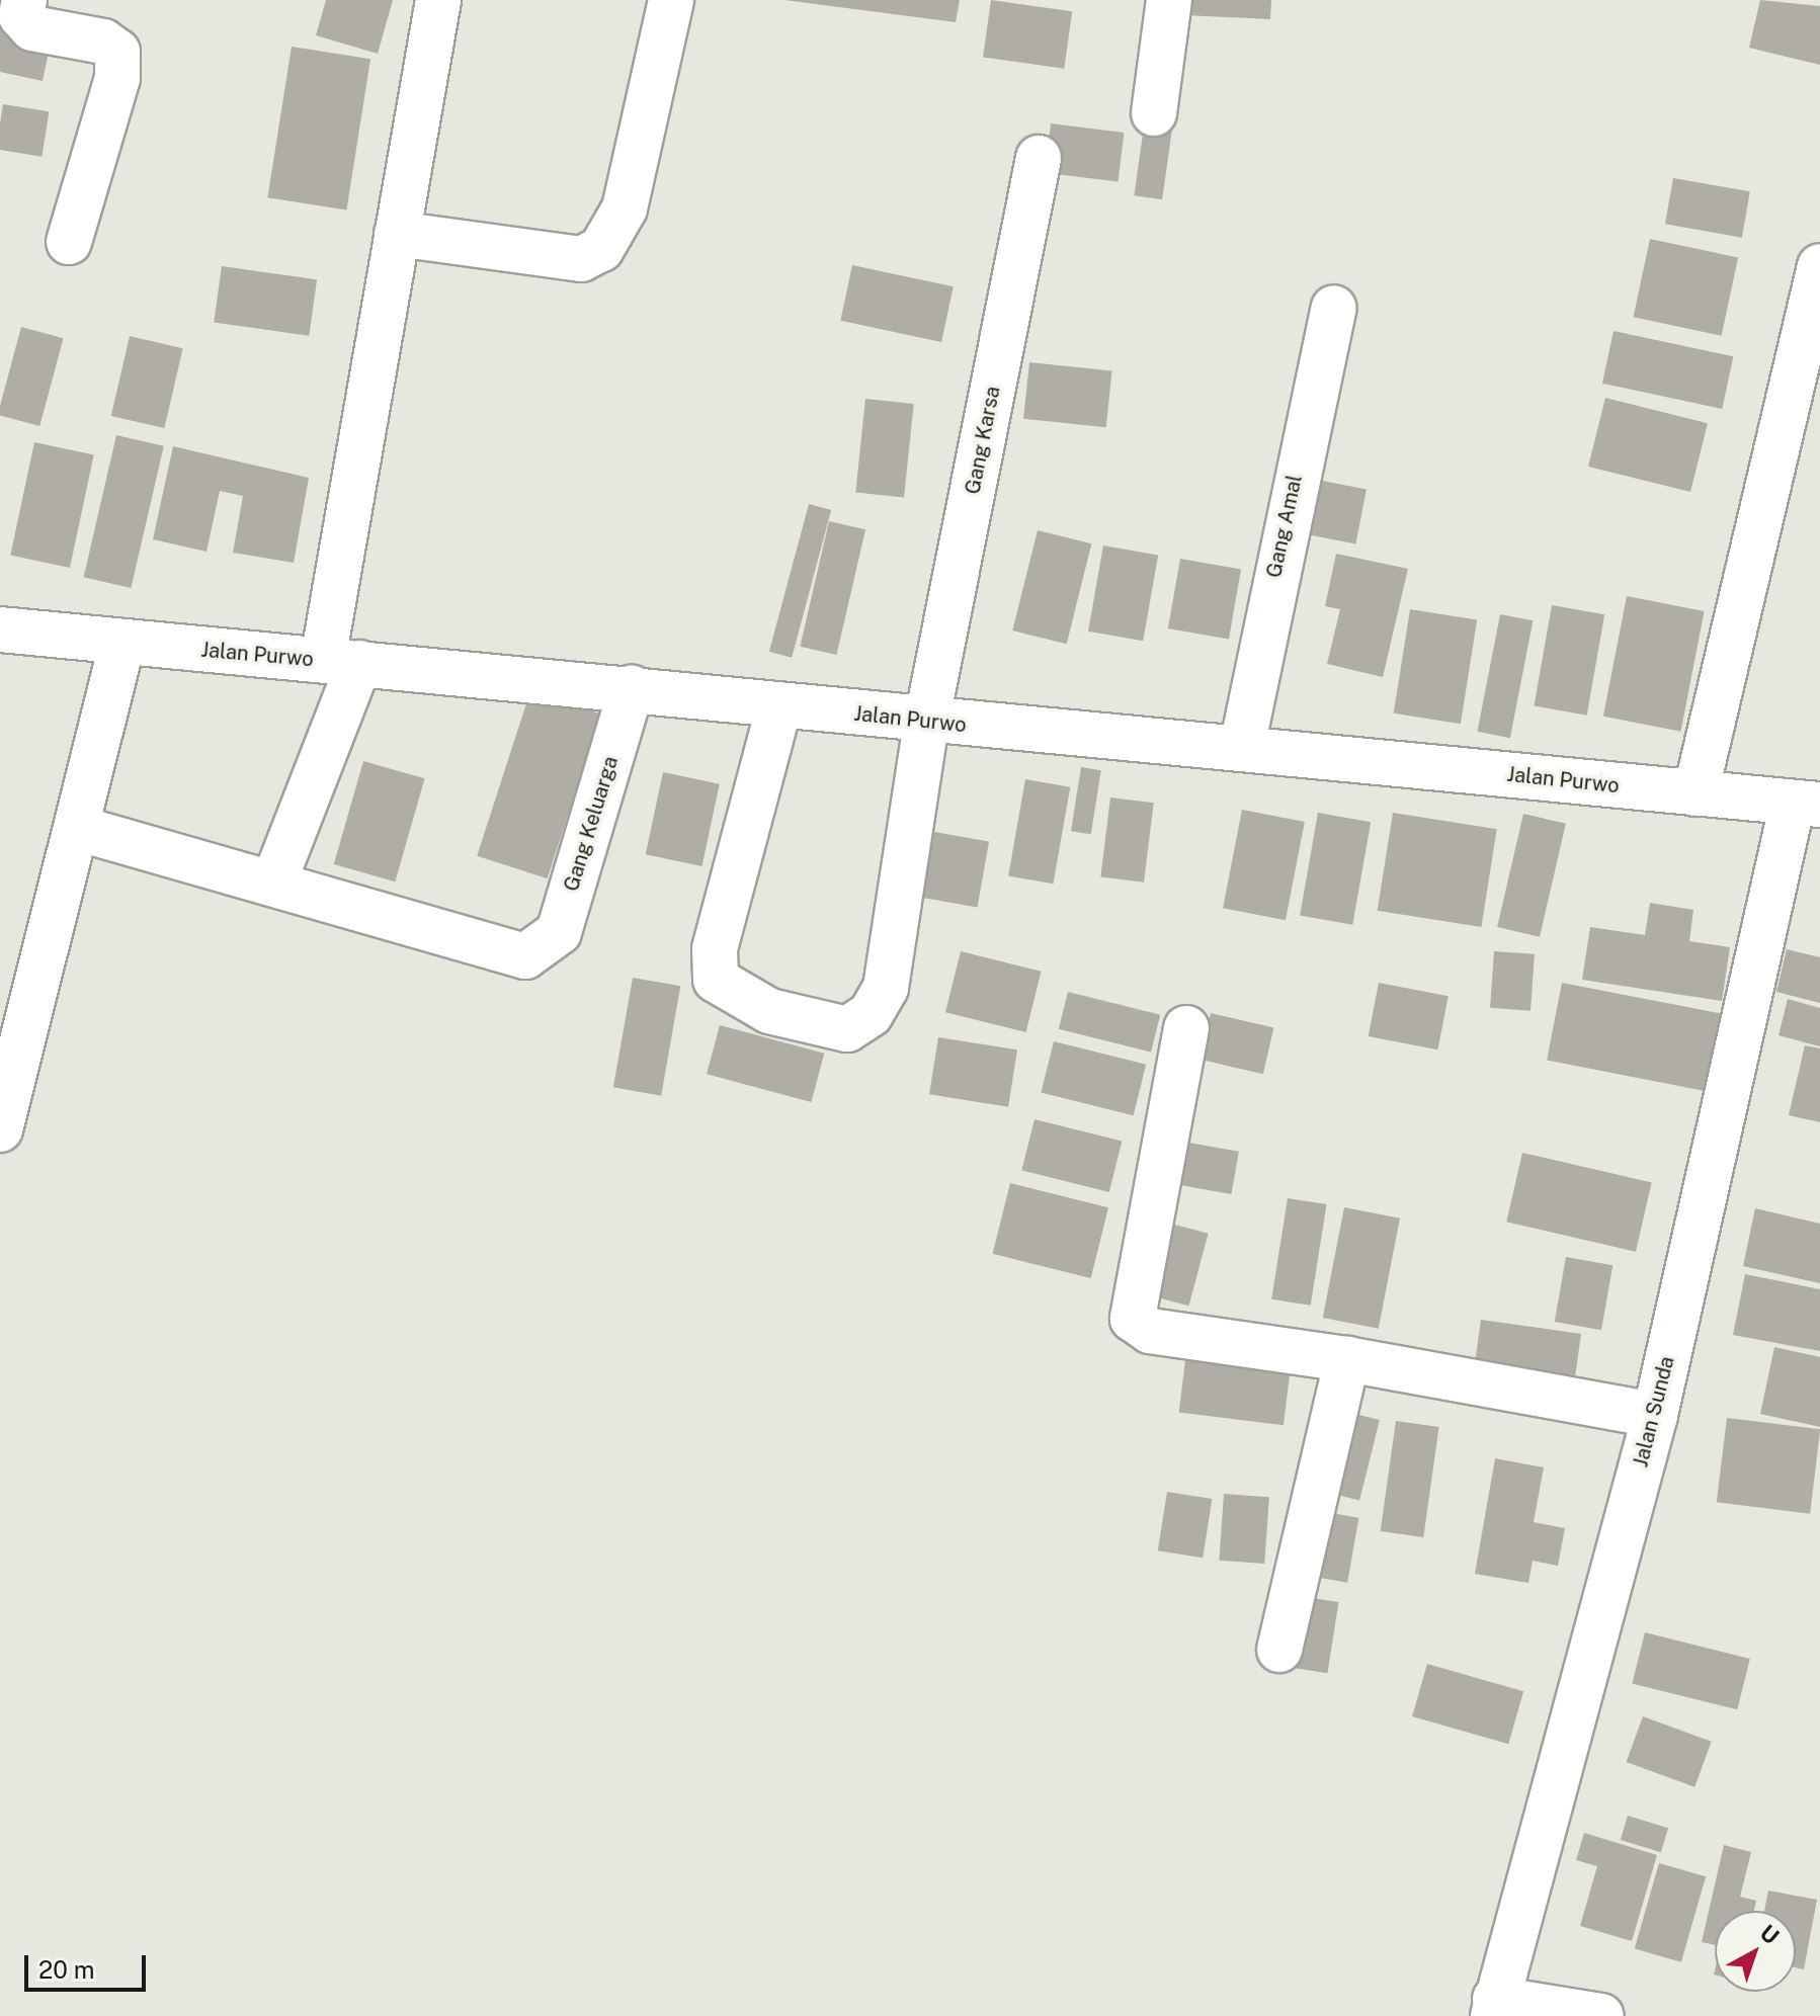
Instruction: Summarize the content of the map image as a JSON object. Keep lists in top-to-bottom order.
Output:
{
  "streets": {
    "street": [
      "Gang Karsa",
      "Gang Amal",
      "Jalan Purwo",
      "Gang Keluarga",
      "Jalan Sunda"
    ]
  },
  "crossings": [
    ["Gang Karsa", "Jalan Purwo"],
    ["Gang Amal", "Jalan Purwo"],
    ["Jalan Purwo", "Gang Keluarga"],
    ["Jalan Purwo", "Jalan Sunda"]
  ],
  "scale_bar": "20 m",
  "north": "top right"
}
